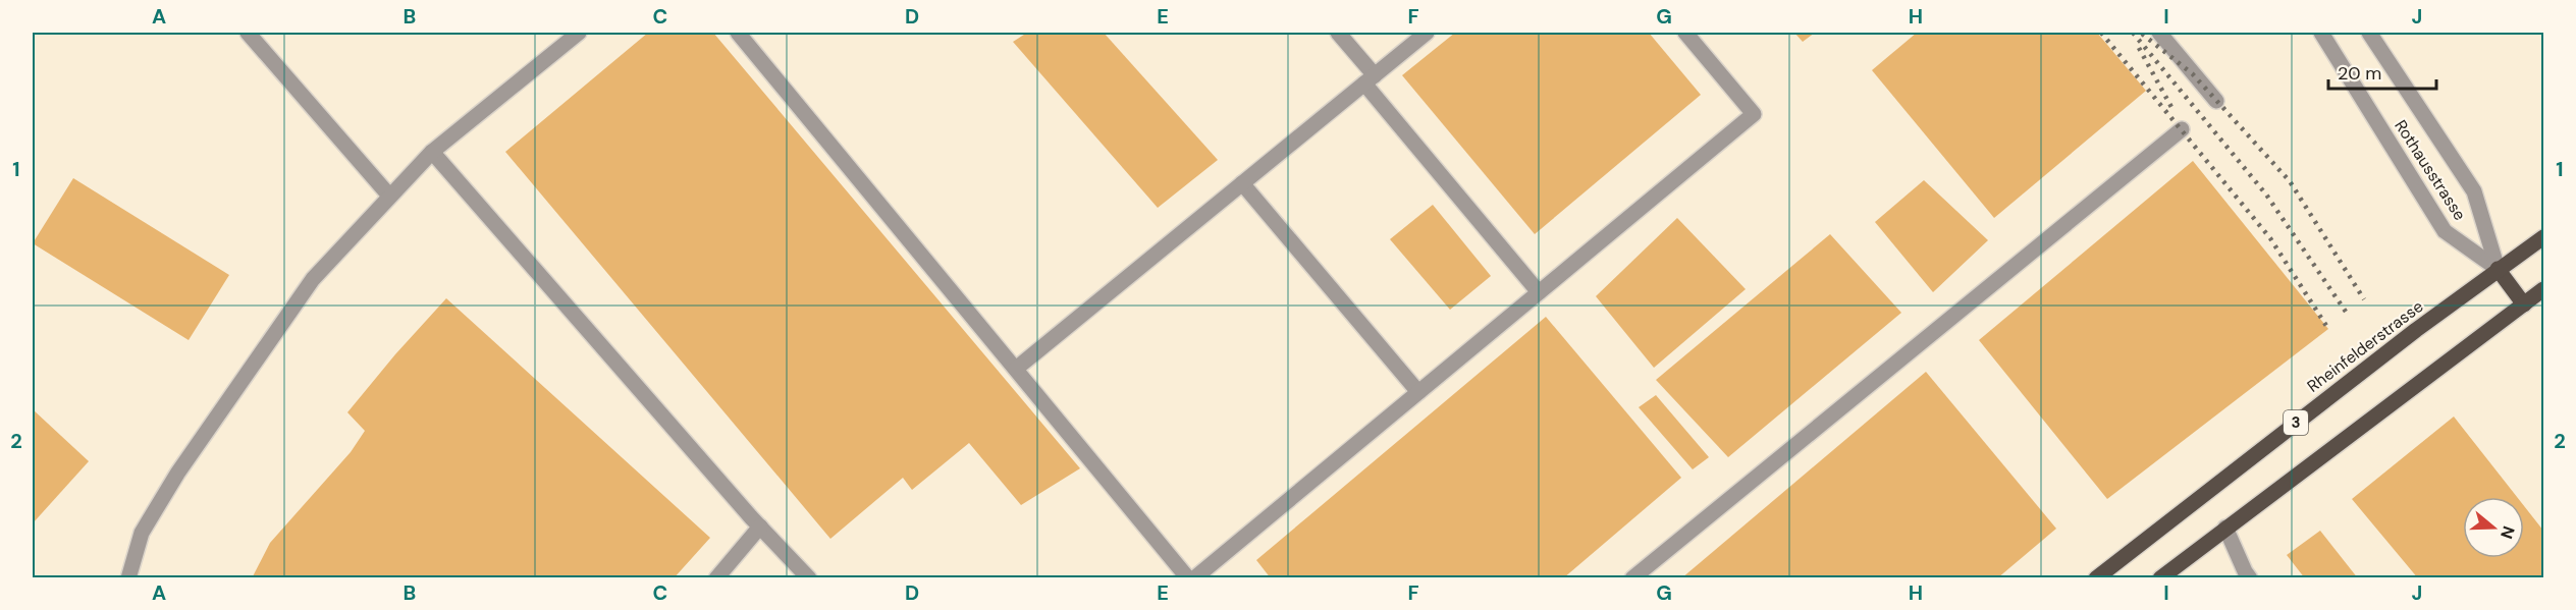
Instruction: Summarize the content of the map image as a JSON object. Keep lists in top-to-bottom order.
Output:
{
  "streets": {
    "main road": ["Rheinfelderstrasse", "3"],
    "street": ["Rothausstrasse"]
  },
  "crossings": [
    ["Rothausstrasse", "Rheinfelderstrasse"]
  ],
  "scale_bar": "20 m",
  "north": "right",
  "grid": {
    "columns": [
      "A",
      "B",
      "C",
      "D",
      "E",
      "F",
      "G",
      "H",
      "I",
      "J"
    ],
    "rows": ["1", "2"]
  }
}
